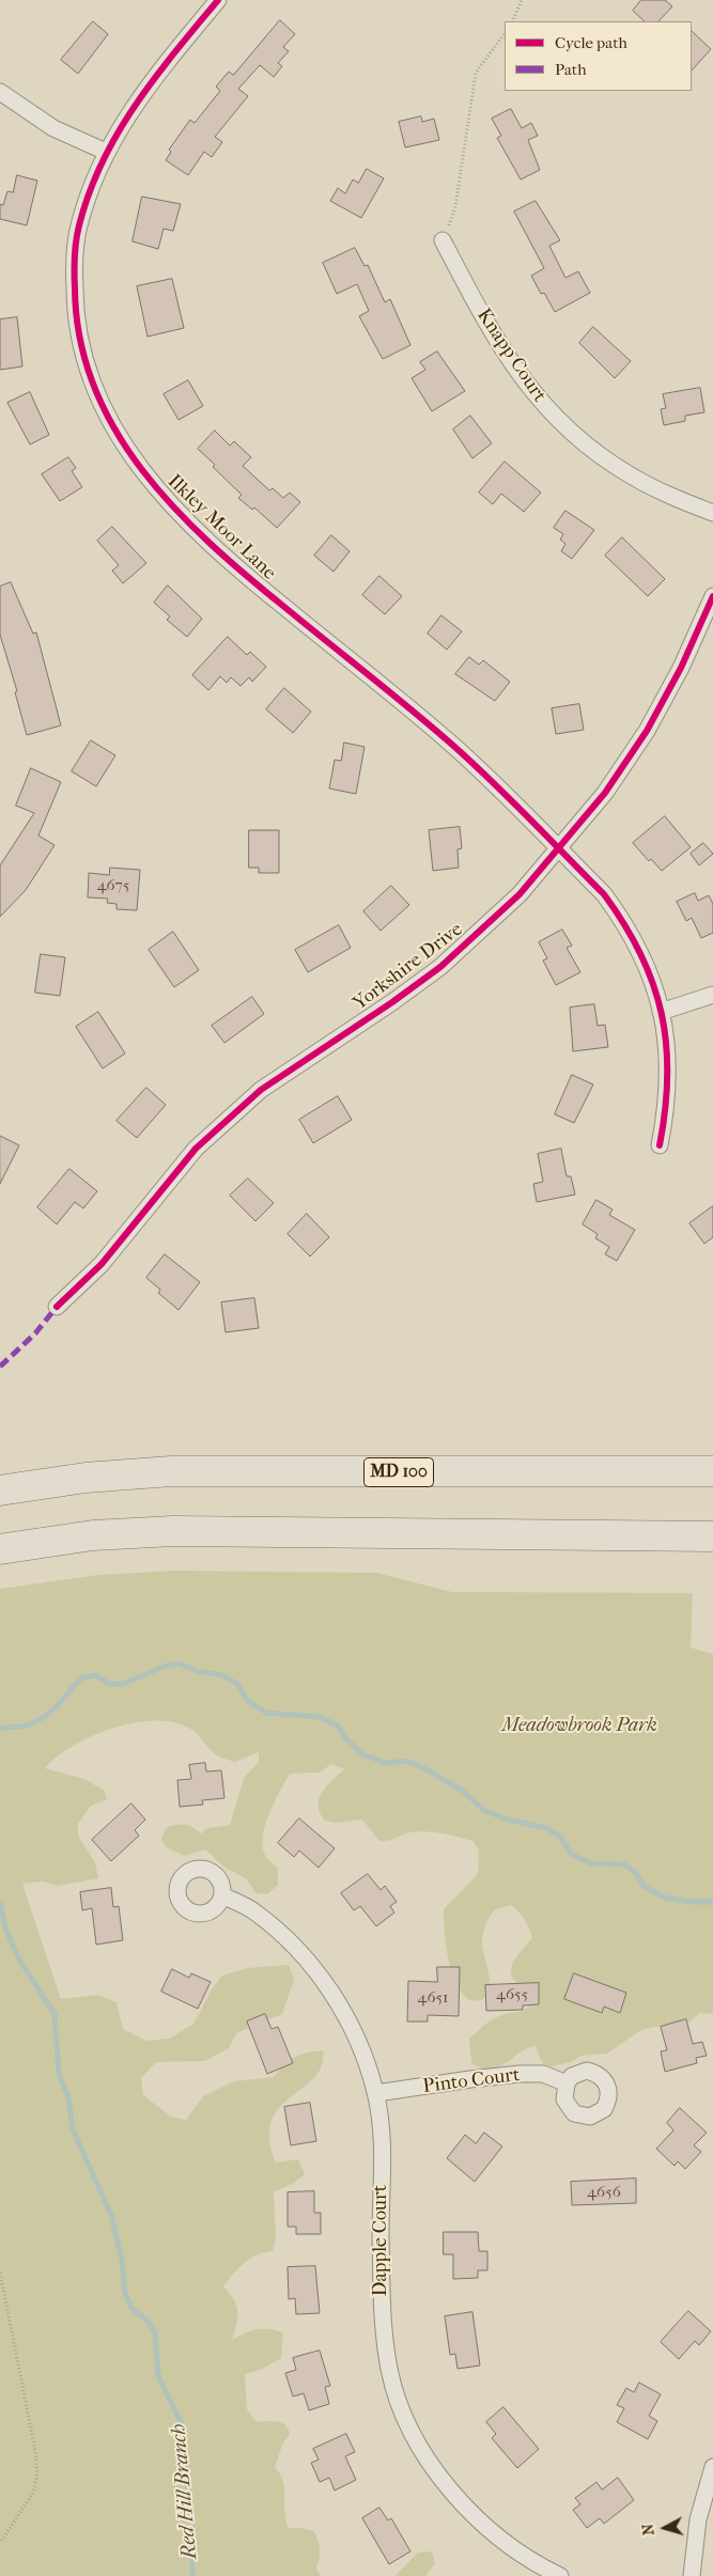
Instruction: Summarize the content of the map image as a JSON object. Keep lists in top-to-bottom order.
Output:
{
  "streets": {
    "highway": ["MD 100"],
    "street": [
      "Knapp Court",
      "Ilkley Moor Lane",
      "Yorkshire Drive",
      "Pinto Court",
      "Dapple Court"
    ]
  },
  "crossings": [
    ["Ilkley Moor Lane", "Yorkshire Drive"],
    ["Pinto Court", "Dapple Court"]
  ],
  "water": ["Red Hill Branch"],
  "parks": ["Meadowbrook Park"],
  "house_numbers": [
    "4675",
    "4655",
    "4651",
    "4656"
  ],
  "legend": ["Cycle path", "Path"],
  "north": "left"
}
